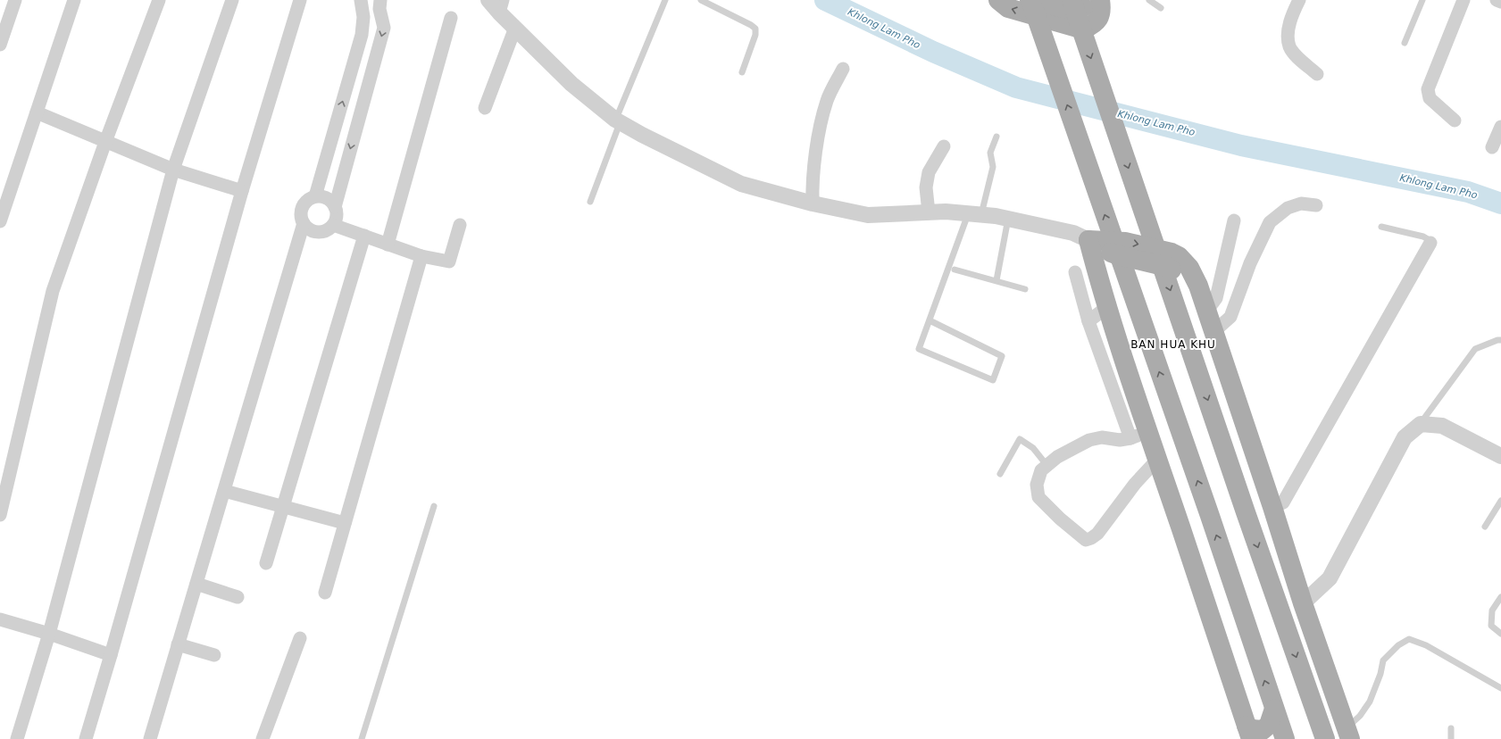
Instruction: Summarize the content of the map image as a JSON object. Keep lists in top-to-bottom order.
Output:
{
  "districts": ["BAN HUA KHU"],
  "water": ["Khlong Lam Pho"]
}
